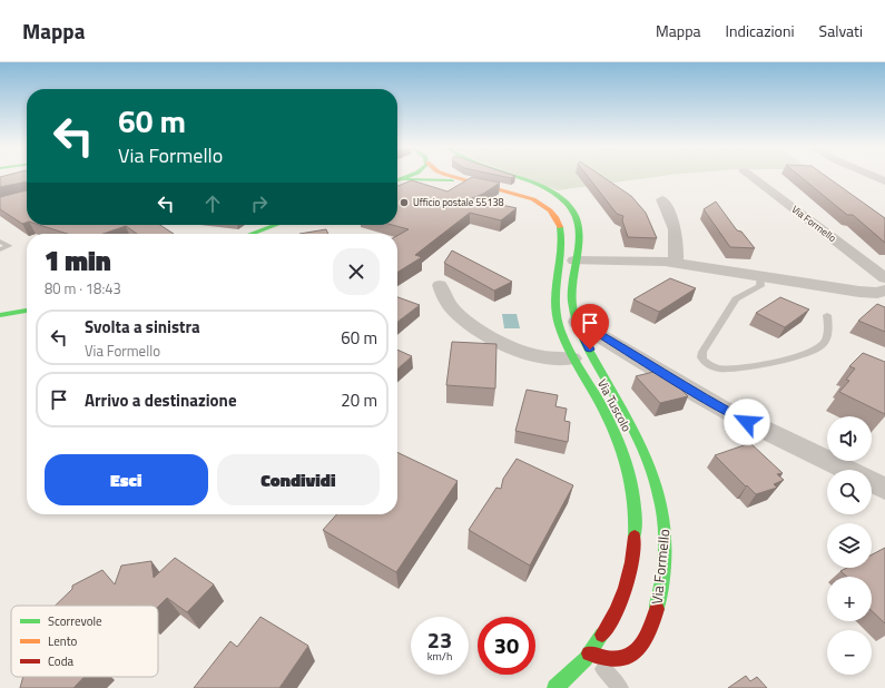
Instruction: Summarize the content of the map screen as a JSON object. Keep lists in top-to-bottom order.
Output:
{
  "streets": {
    "street": ["Via Formello", "Via Tuscolo"]
  },
  "crossings": [
    ["Via Formello", "Via Tuscolo"]
  ],
  "places": ["Ufficio postale 55138"],
  "legend": ["Scorrevole", "Lento", "Coda"],
  "page": {
    "header": "Mappa",
    "nav": ["Mappa", "Indicazioni", "Salvati"],
    "turn": ["60 m", "Via Formello"],
    "heading": ["1 min", "80 m · 18:43"],
    "list": [
      {
        "name": "Svolta a sinistra",
        "note": "Via Formello",
        "value": "60 m"
      },
      {
        "name": "Arrivo a destinazione",
        "value": "20 m"
      }
    ],
    "map_buttons": ["+", "−"],
    "buttons": ["Esci", "Condividi"],
    "speed": "23 km/h",
    "limit": "30"
  }
}
